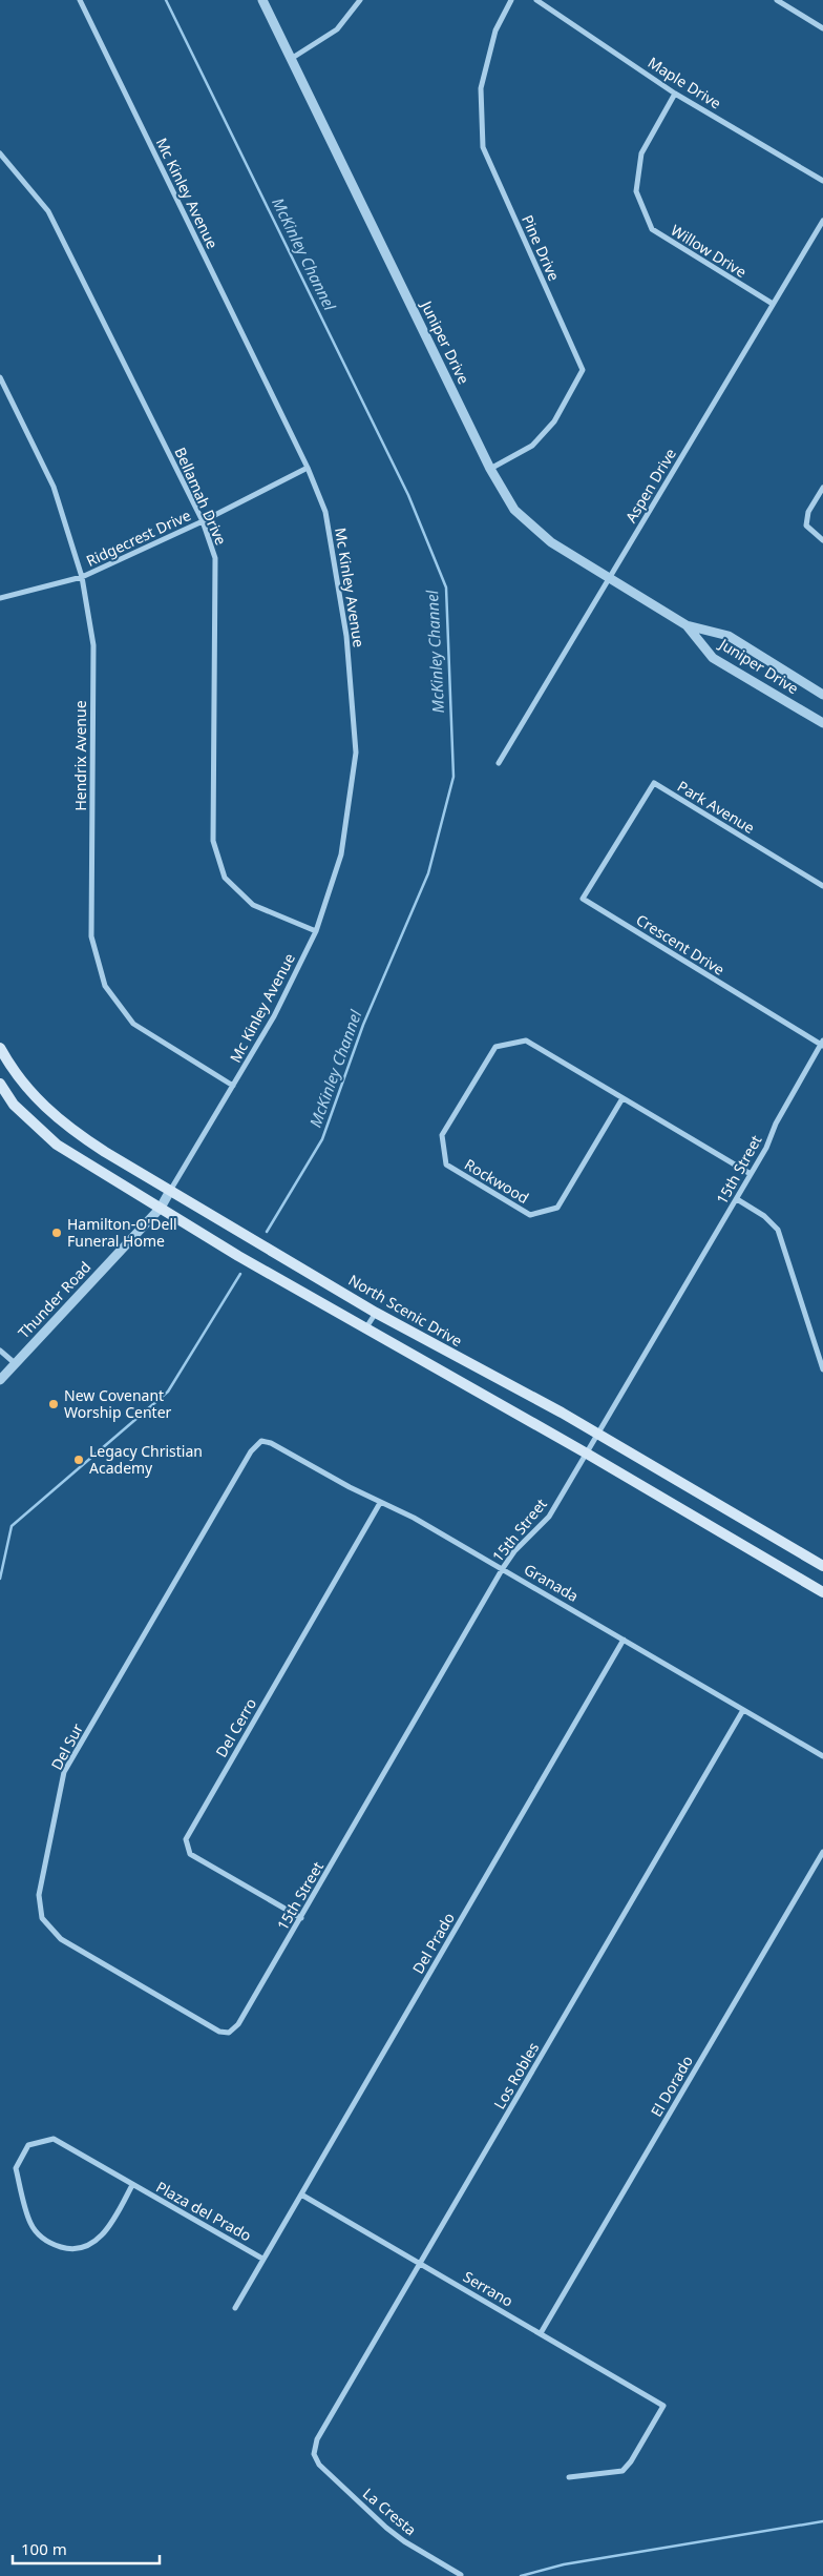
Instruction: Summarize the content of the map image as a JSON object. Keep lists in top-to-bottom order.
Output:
{
  "streets": {
    "main road": ["North Scenic Drive"],
    "street": [
      "Maple Drive",
      "Mc Kinley Avenue",
      "Pine Drive",
      "Willow Drive",
      "Juniper Drive",
      "Aspen Drive",
      "Bellamah Drive",
      "Ridgecrest Drive",
      "Hendrix Avenue",
      "Park Avenue",
      "Crescent Drive",
      "15th Street",
      "Rockwood",
      "Thunder Road",
      "Granada",
      "Del Cerro",
      "Del Sur",
      "Del Prado",
      "Los Robles",
      "El Dorado",
      "Plaza del Prado",
      "Serrano",
      "La Cresta"
    ]
  },
  "crossings": [
    ["Maple Drive", "Willow Drive"],
    ["Mc Kinley Avenue", "Bellamah Drive"],
    ["Mc Kinley Avenue", "Ridgecrest Drive"],
    ["Mc Kinley Avenue", "Hendrix Avenue"],
    ["Mc Kinley Avenue", "Thunder Road"],
    ["Mc Kinley Avenue", "North Scenic Drive"],
    ["Pine Drive", "Juniper Drive"],
    ["Willow Drive", "Aspen Drive"],
    ["Juniper Drive", "Aspen Drive"],
    ["Bellamah Drive", "Ridgecrest Drive"],
    ["Ridgecrest Drive", "Hendrix Avenue"],
    ["Park Avenue", "Crescent Drive"],
    ["Crescent Drive", "15th Street"],
    ["15th Street", "Rockwood"],
    ["15th Street", "North Scenic Drive"],
    ["15th Street", "Granada"],
    ["15th Street", "Del Cerro"],
    ["15th Street", "Del Sur"],
    ["Thunder Road", "North Scenic Drive"],
    ["Granada", "Del Cerro"],
    ["Granada", "Del Sur"],
    ["Granada", "Del Prado"],
    ["Granada", "Los Robles"],
    ["Del Prado", "Plaza del Prado"],
    ["Del Prado", "Serrano"],
    ["Los Robles", "Serrano"],
    ["Los Robles", "La Cresta"],
    ["El Dorado", "Serrano"]
  ],
  "water": ["McKinley Channel"],
  "places": ["Hamilton-O'Dell Funeral Home", "New Covenant Worship Center", "Legacy Christian Academy"],
  "scale_bar": "100 m"
}
